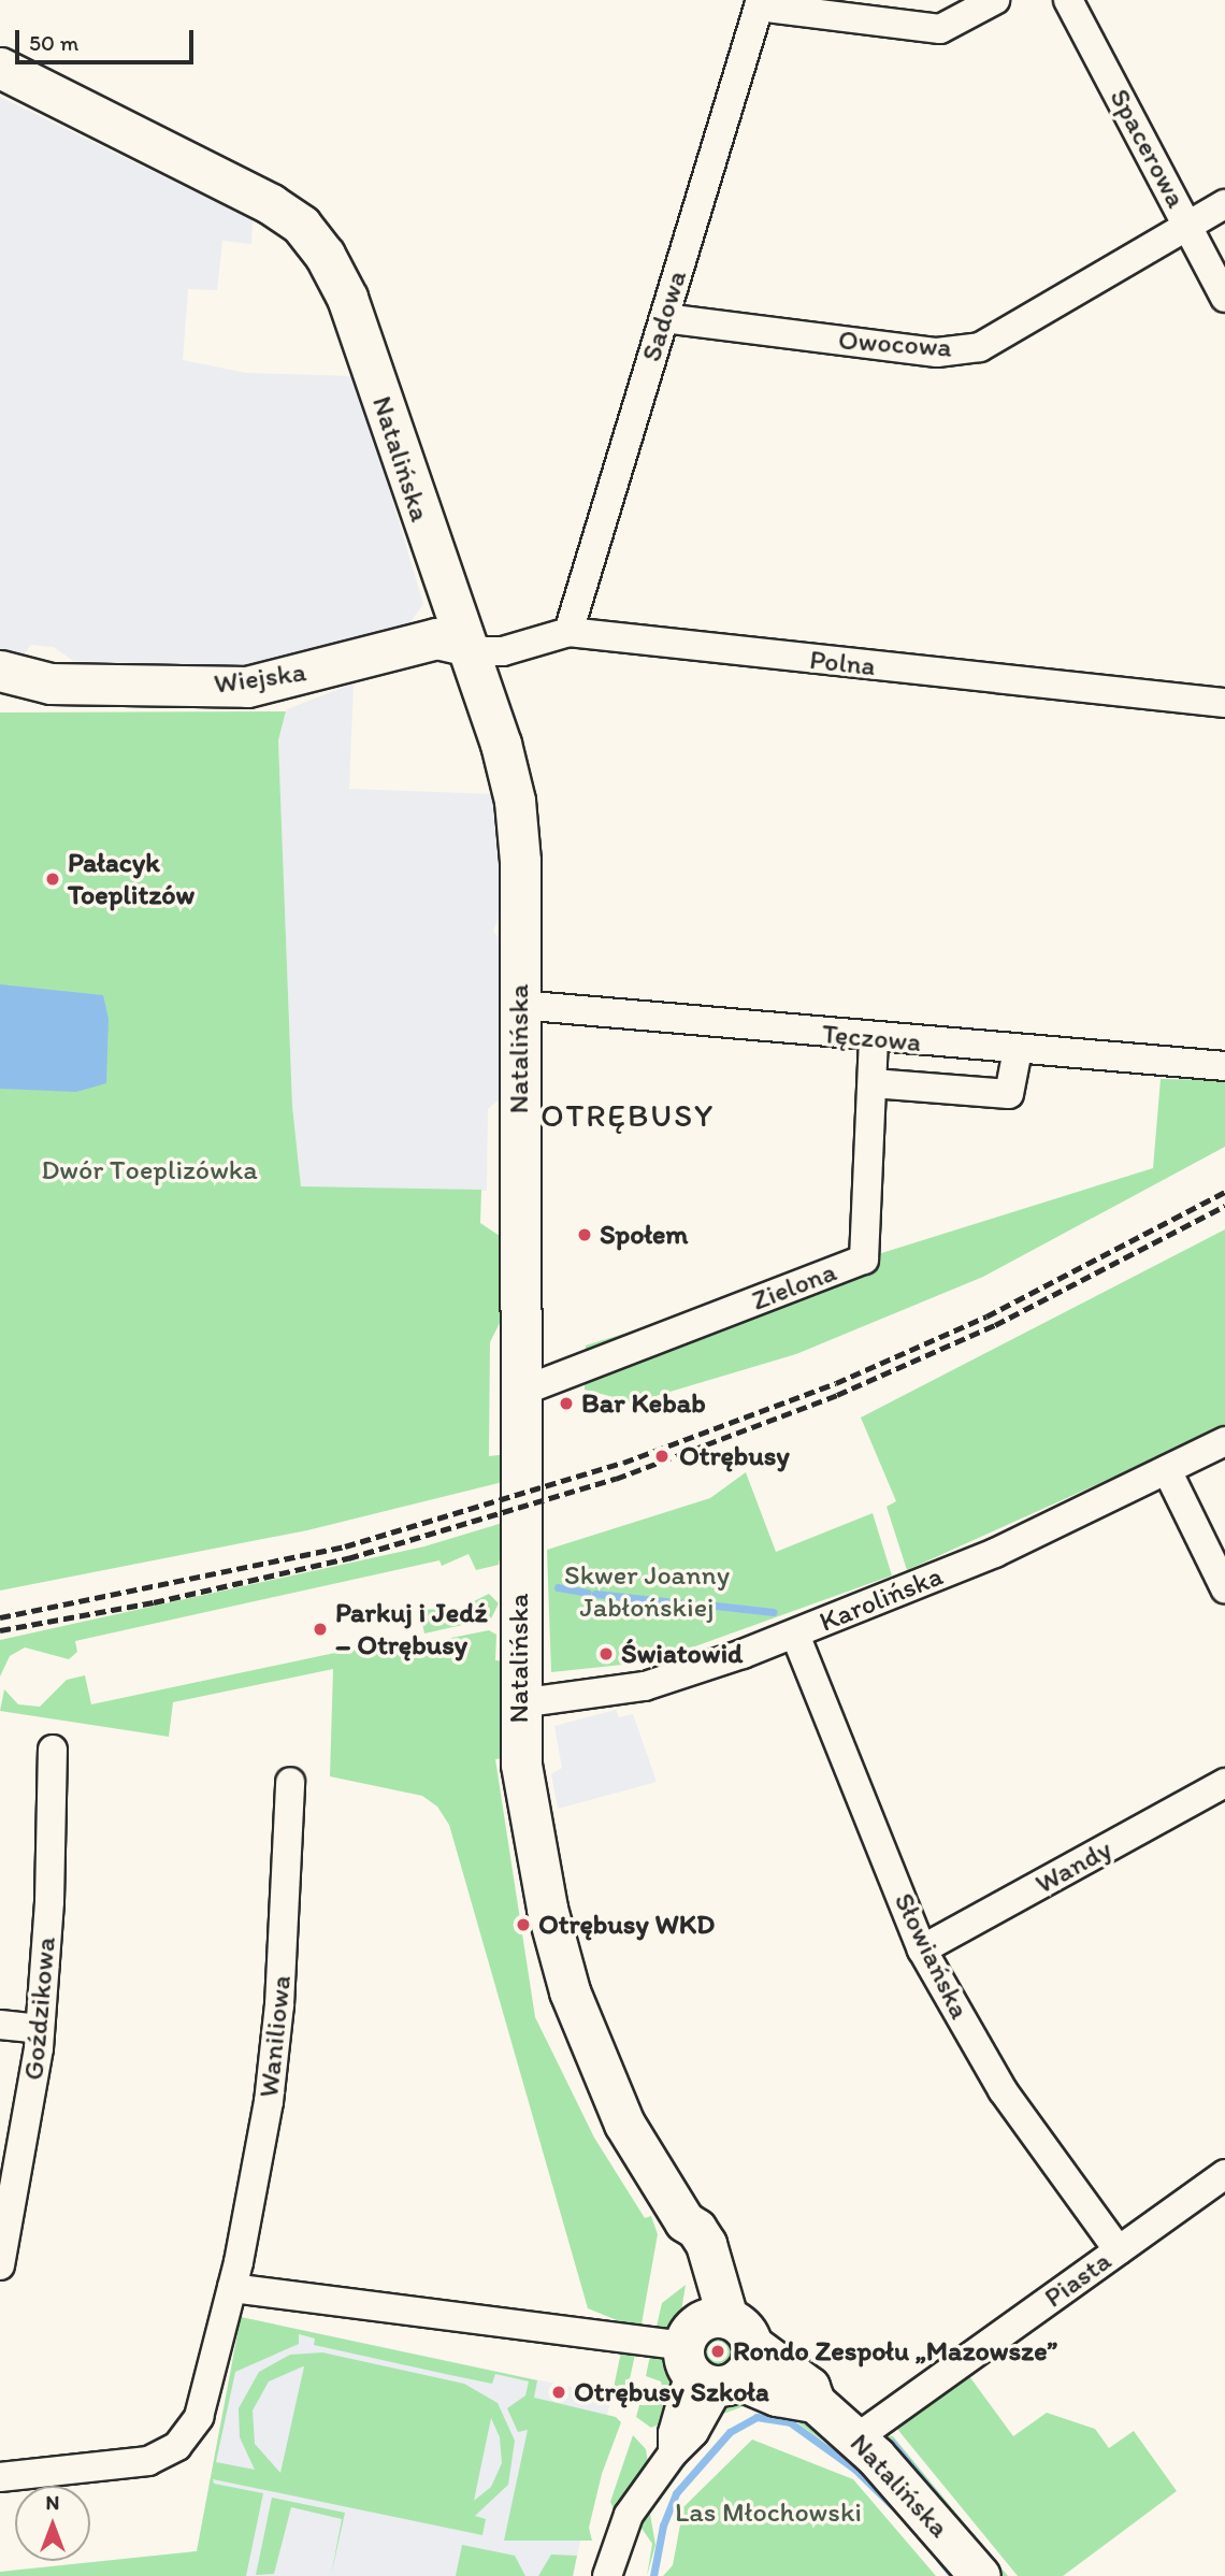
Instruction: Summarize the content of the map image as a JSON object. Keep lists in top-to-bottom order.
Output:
{
  "streets": {
    "main road": ["Natalińska", "Wiejska"],
    "street": [
      "Spacerowa",
      "Sadowa",
      "Owocowa",
      "Polna",
      "Tęczowa",
      "Zielona",
      "Karolińska",
      "Wandy",
      "Słowiańska",
      "Goździkowa",
      "Waniliowa",
      "Piasta"
    ]
  },
  "crossings": [
    ["Spacerowa", "Owocowa"],
    ["Sadowa", "Owocowa"],
    ["Sadowa", "Polna"],
    ["Natalińska", "Polna"],
    ["Natalińska", "Wiejska"],
    ["Natalińska", "Tęczowa"],
    ["Natalińska", "Zielona"],
    ["Natalińska", "Karolińska"],
    ["Natalińska", "Piasta"],
    ["Polna", "Wiejska"],
    ["Tęczowa", "Zielona"],
    ["Karolińska", "Słowiańska"],
    ["Wandy", "Słowiańska"],
    ["Słowiańska", "Piasta"]
  ],
  "districts": ["OTRĘBUSY"],
  "parks": ["Dwór Toeplizówka", "Skwer Joanny Jabłońskiej", "Las Młochowski"],
  "places": [
    "Pałacyk Toeplitzów",
    "Społem",
    "Bar Kebab",
    "Otrębusy",
    "Parkuj i Jedź – Otrębusy",
    "Światowid",
    "Otrębusy WKD",
    "Rondo Zespołu „Mazowsze”",
    "Otrębusy Szkoła"
  ],
  "scale_bar": "50 m",
  "north": "top"
}
